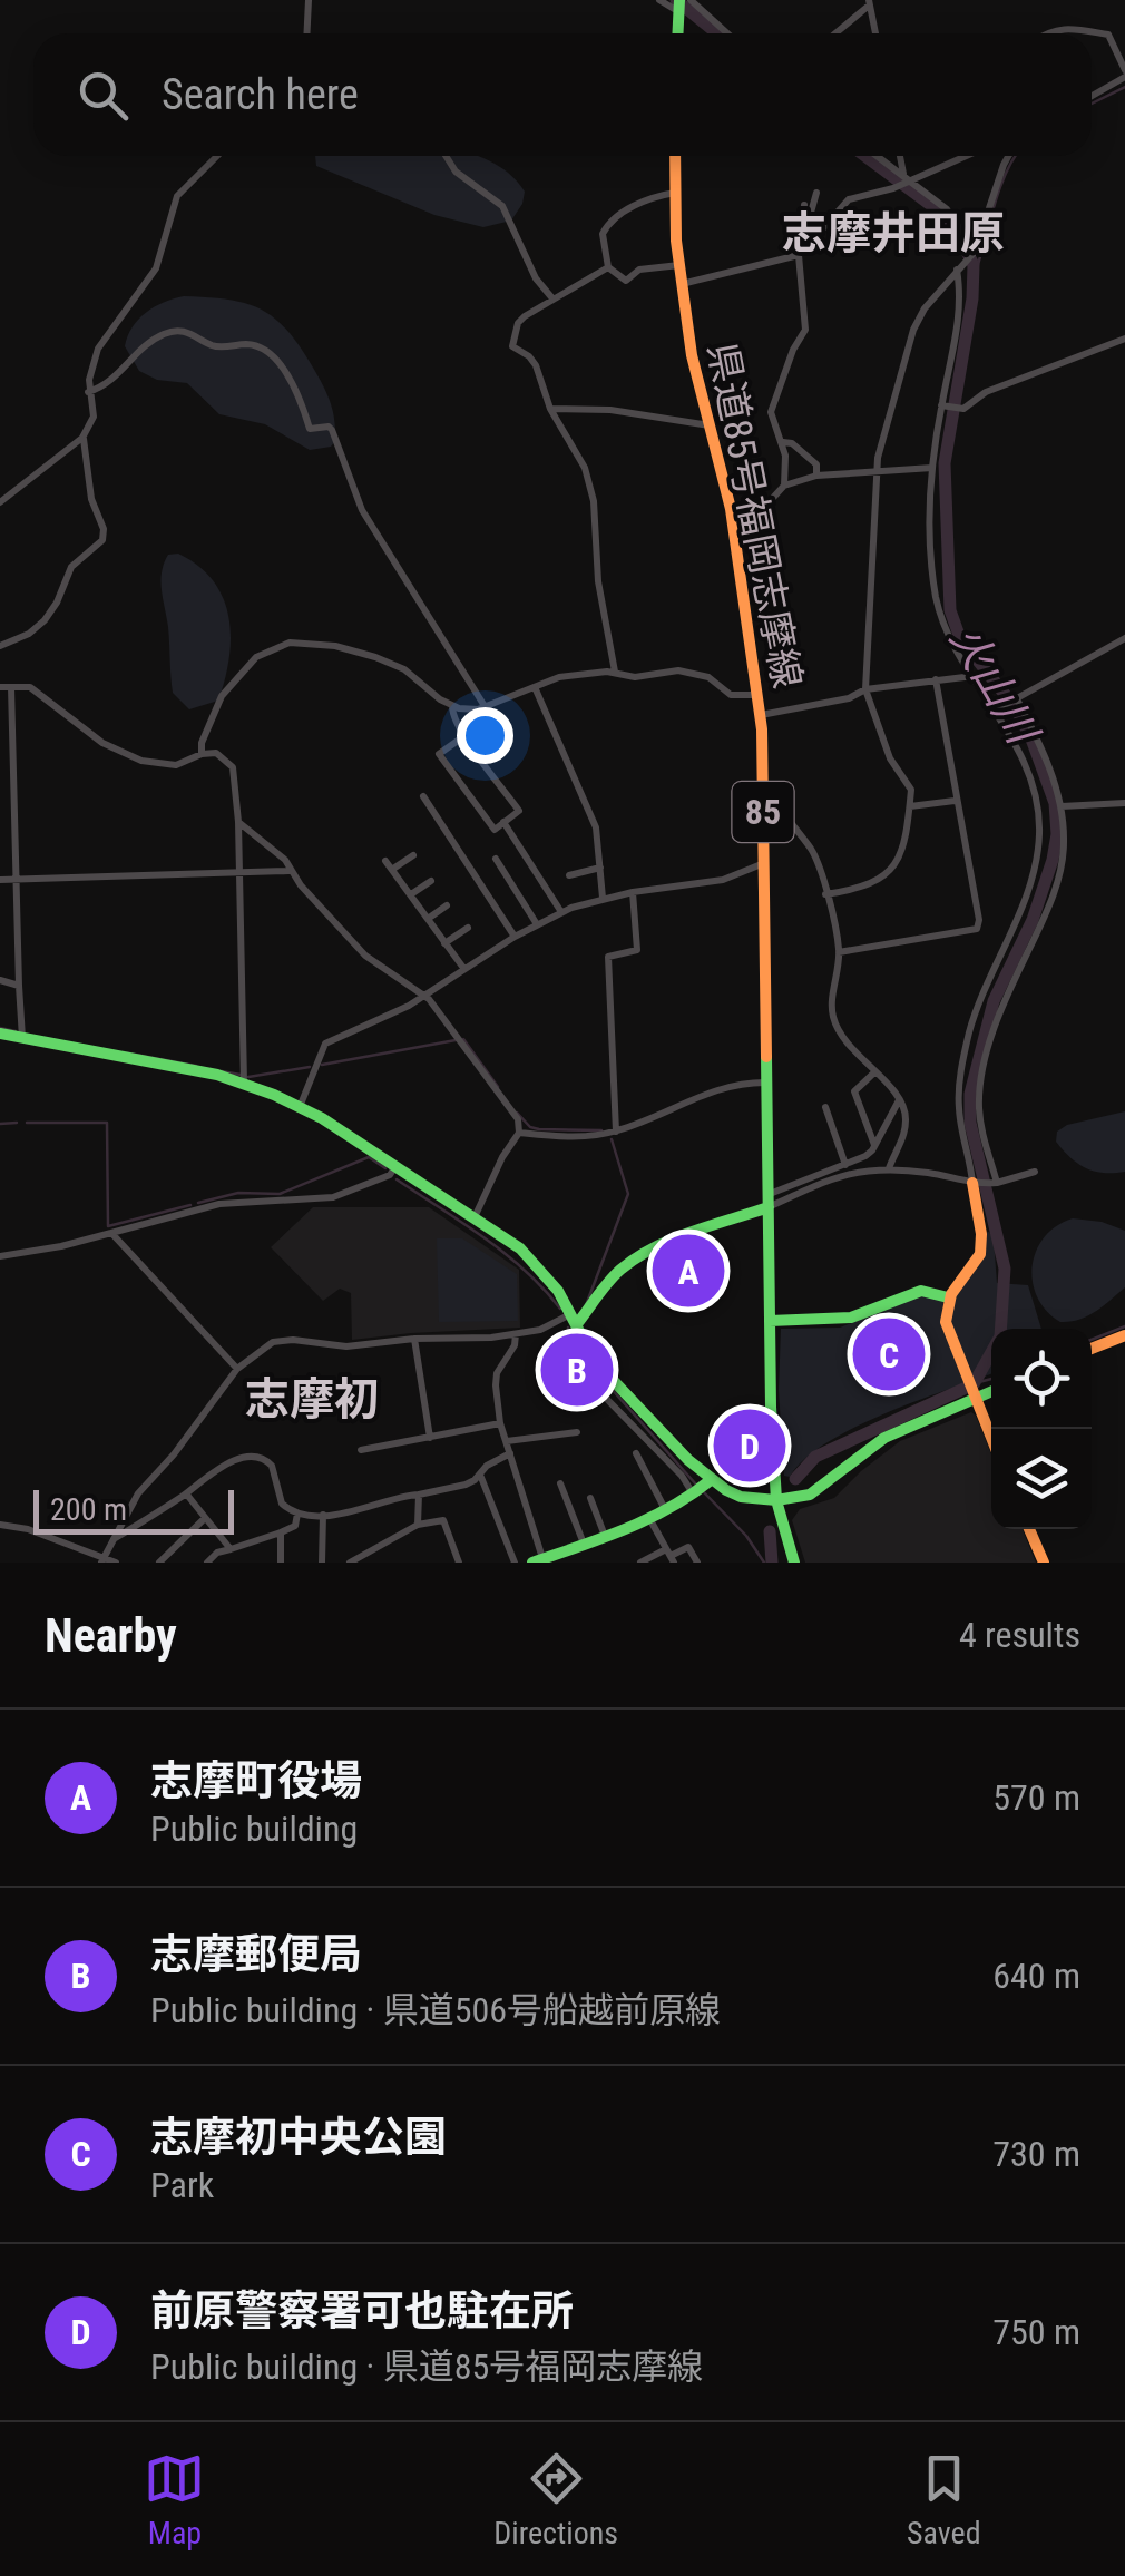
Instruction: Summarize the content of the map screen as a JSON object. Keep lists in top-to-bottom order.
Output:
{
  "streets": {
    "main road": ["県道85号福岡志摩線", "85"]
  },
  "districts": ["志摩井田原", "志摩初"],
  "water": ["火山川"],
  "scale_bar": "200 m",
  "page": {
    "search": "Search here",
    "pins": [
      "A",
      "C",
      "B",
      "D"
    ],
    "scale": "200 m",
    "heading": ["Nearby", "4 results"],
    "list": [
      {
        "mark": "A",
        "name": "志摩町役場",
        "note": "Public building",
        "value": "570 m"
      },
      {
        "mark": "B",
        "name": "志摩郵便局",
        "note": "Public building · 県道506号船越前原線",
        "value": "640 m"
      },
      {
        "mark": "C",
        "name": "志摩初中央公園",
        "note": "Park",
        "value": "730 m"
      },
      {
        "mark": "D",
        "name": "前原警察署可也駐在所",
        "note": "Public building · 県道85号福岡志摩線",
        "value": "750 m"
      }
    ],
    "nav": ["Map", "Directions", "Saved"]
  }
}
